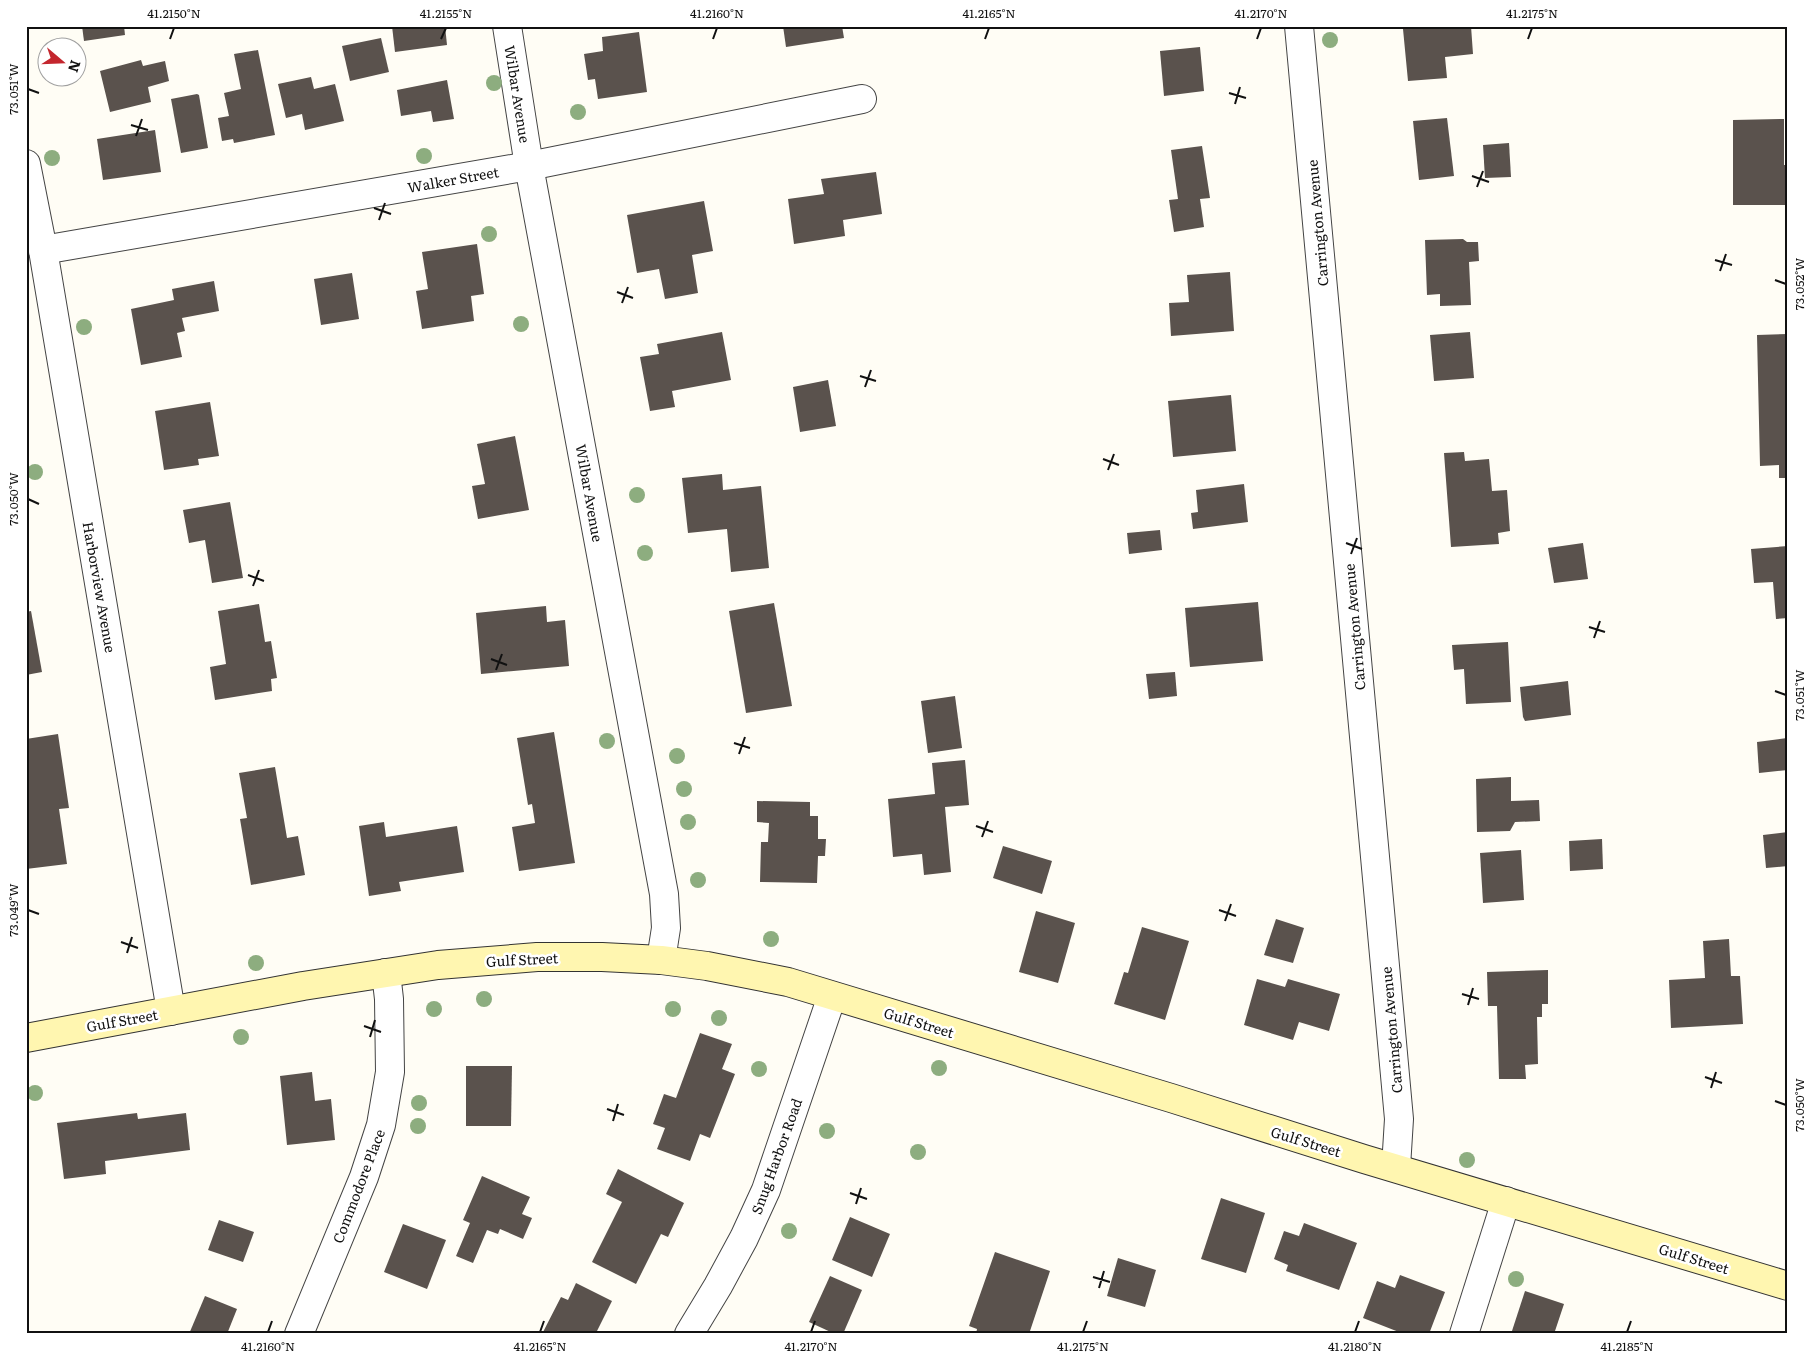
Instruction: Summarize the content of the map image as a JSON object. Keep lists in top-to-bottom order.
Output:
{
  "streets": {
    "main road": ["Gulf Street"],
    "street": [
      "Wilbar Avenue",
      "Walker Street",
      "Carrington Avenue",
      "Harborview Avenue",
      "Snug Harbor Road",
      "Commodore Place"
    ]
  },
  "crossings": [
    ["Wilbar Avenue", "Walker Street"],
    ["Wilbar Avenue", "Gulf Street"],
    ["Walker Street", "Harborview Avenue"],
    ["Carrington Avenue", "Gulf Street"],
    ["Harborview Avenue", "Gulf Street"],
    ["Gulf Street", "Snug Harbor Road"],
    ["Gulf Street", "Commodore Place"]
  ],
  "north": "right",
  "coordinates": [
    "41.2150°N",
    "41.2155°N",
    "41.2160°N",
    "41.2165°N",
    "41.2170°N",
    "41.2175°N",
    "73.051°W",
    "73.052°W",
    "73.050°W",
    "73.049°W",
    "41.2180°N",
    "41.2185°N"
  ]
}
